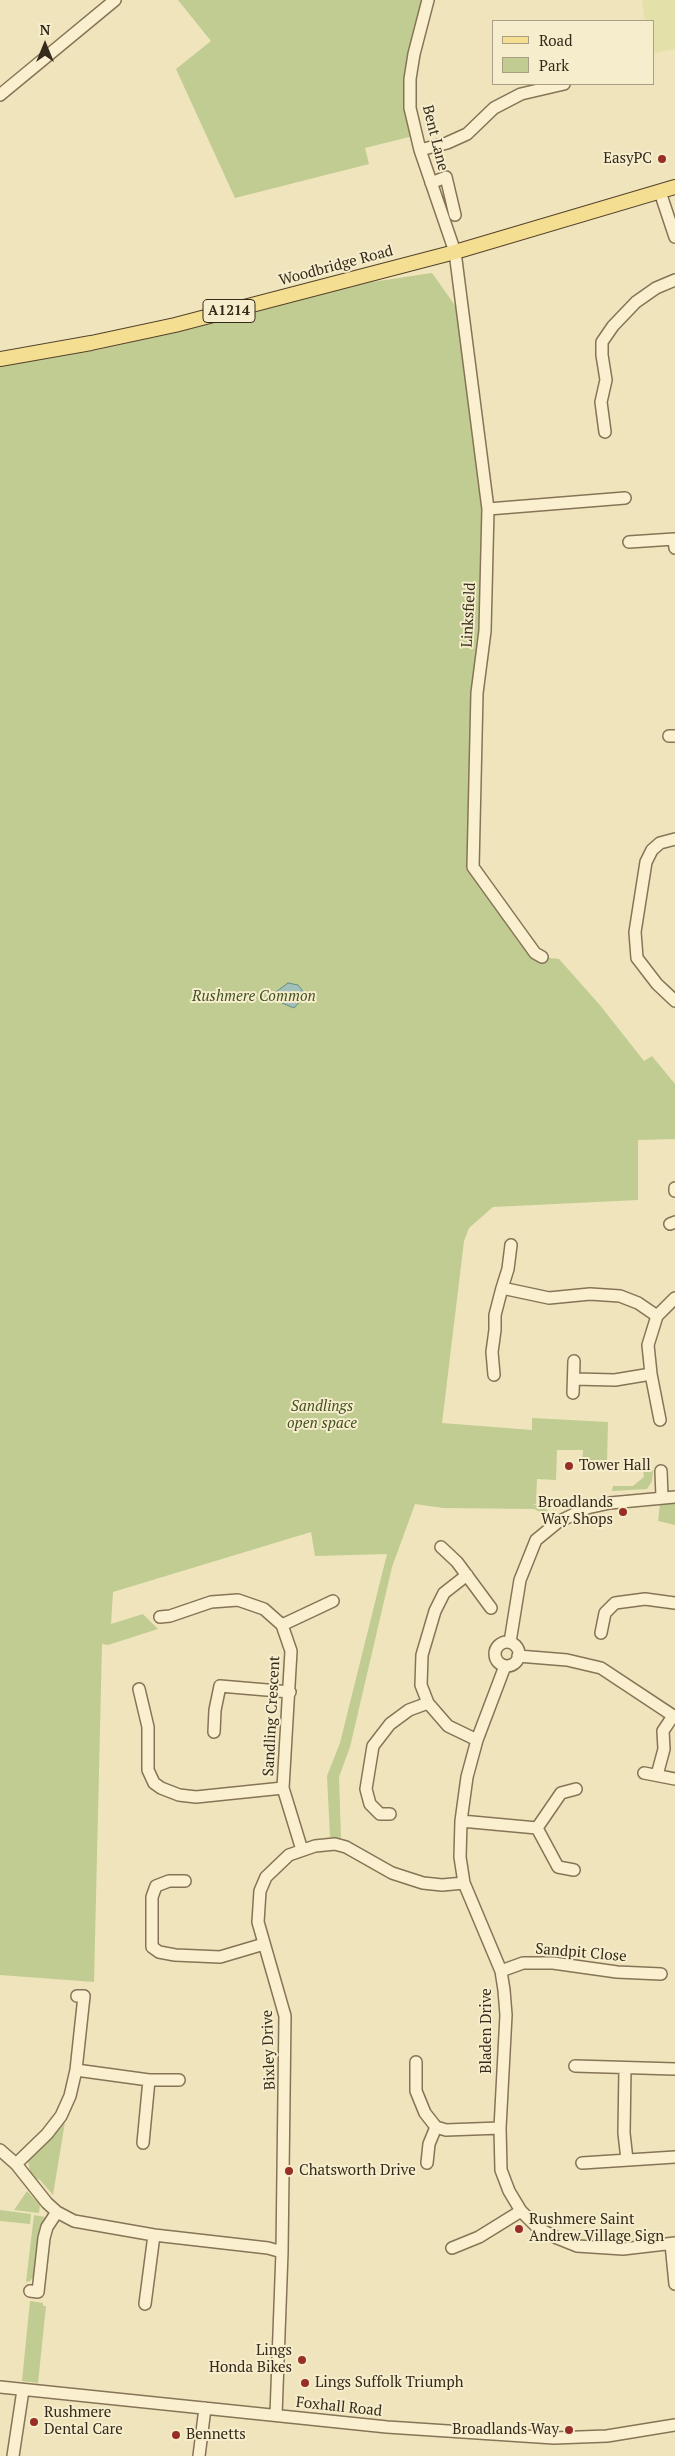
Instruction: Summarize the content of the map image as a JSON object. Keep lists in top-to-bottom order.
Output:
{
  "streets": {
    "main road": ["Woodbridge Road", "A1214"],
    "street": [
      "Bent Lane",
      "Linksfield",
      "Sandling Crescent",
      "Sandpit Close",
      "Bladen Drive",
      "Bixley Drive",
      "Foxhall Road"
    ]
  },
  "crossings": [
    ["Bent Lane", "Woodbridge Road"],
    ["Bent Lane", "Linksfield"],
    ["Woodbridge Road", "Linksfield"],
    ["Sandling Crescent", "Bixley Drive"],
    ["Sandpit Close", "Bladen Drive"],
    ["Bladen Drive", "Bixley Drive"],
    ["Bixley Drive", "Foxhall Road"]
  ],
  "parks": ["Rushmere Common", "Sandlings open space"],
  "places": [
    "EasyPC",
    "Tower Hall",
    "Broadlands Way Shops",
    "Chatsworth Drive",
    "Rushmere Saint Andrew Village Sign",
    "Lings Honda Bikes",
    "Lings Suffolk Triumph",
    "Rushmere Dental Care",
    "Broadlands Way",
    "Bennetts"
  ],
  "legend": ["Road", "Park"],
  "north": "top"
}
